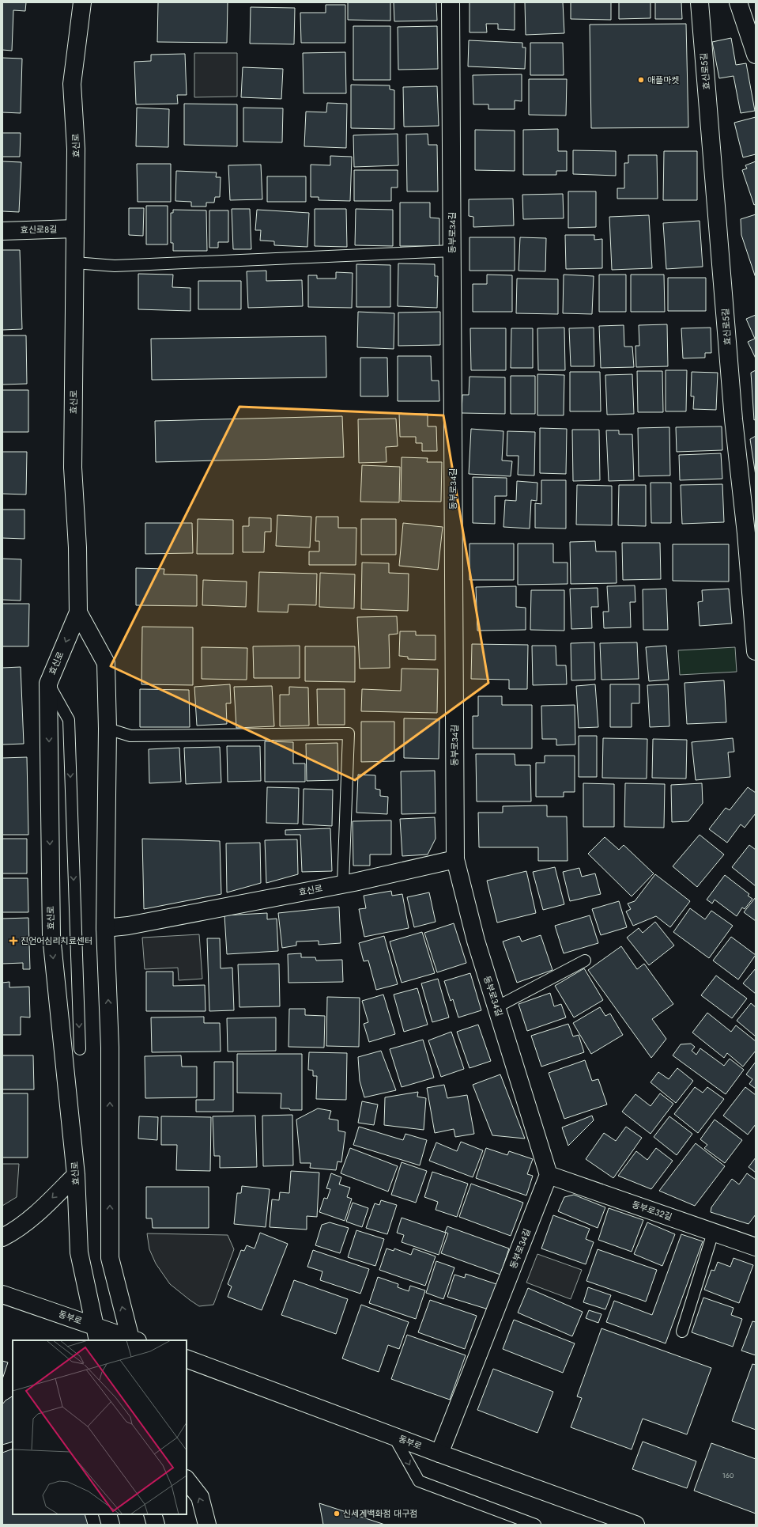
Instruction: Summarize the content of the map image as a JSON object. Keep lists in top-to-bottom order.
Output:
{
  "streets": {
    "street": [
      "효신로5길",
      "효신로",
      "효신로8길",
      "동부로34길",
      "동부로32길",
      "동부로"
    ]
  },
  "crossings": [
    ["효신로", "효신로8길"],
    ["효신로", "동부로34길"],
    ["효신로", "동부로"],
    ["동부로34길", "동부로32길"],
    ["동부로34길", "동부로"]
  ],
  "places": {
    "other": ["애플마켓", "신세계백화점 대구점"],
    "health": ["진언어심리치료센터"]
  },
  "house_numbers": ["160"]
}
